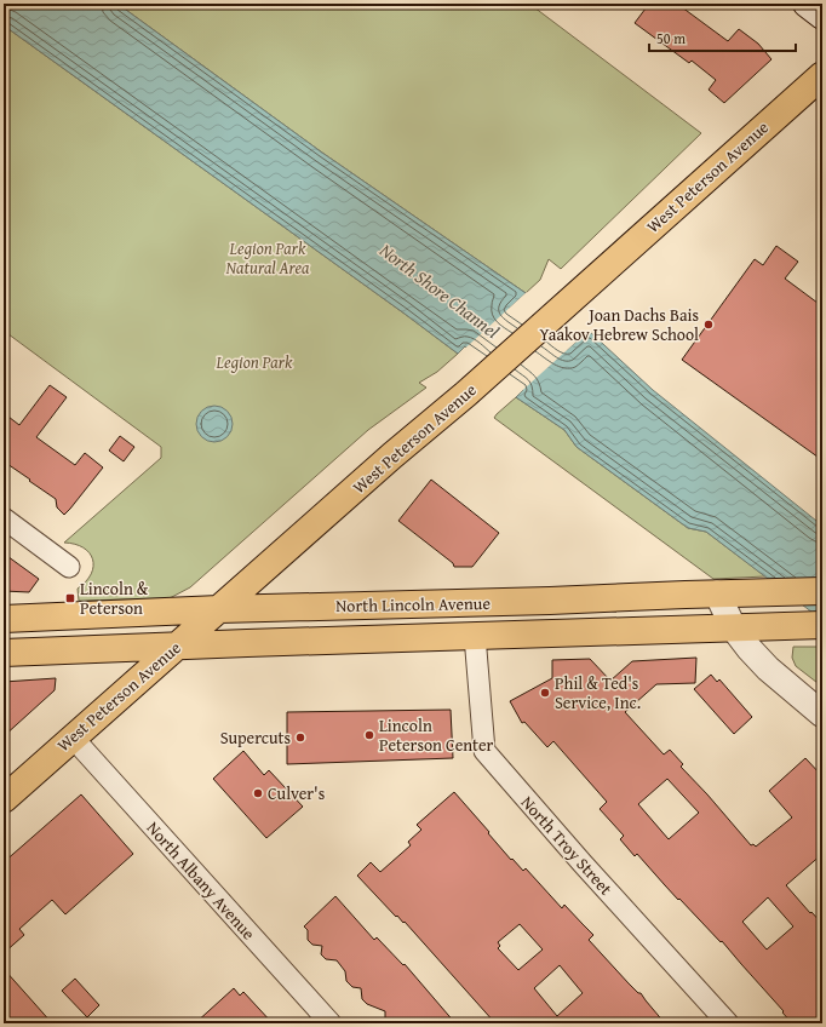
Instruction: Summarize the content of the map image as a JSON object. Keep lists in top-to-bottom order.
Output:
{
  "streets": {
    "main road": ["West Peterson Avenue", "North Lincoln Avenue"],
    "street": ["North Troy Street", "North Albany Avenue"]
  },
  "crossings": [
    ["West Peterson Avenue", "North Lincoln Avenue"],
    ["West Peterson Avenue", "North Albany Avenue"],
    ["North Lincoln Avenue", "North Troy Street"]
  ],
  "water": ["North Shore Channel"],
  "parks": ["Legion Park Natural Area", "Legion Park"],
  "places": {
    "other": [
      "Joan Dachs Bais Yaakov Hebrew School",
      "Phil & Ted's Service, Inc.",
      "Lincoln Peterson Center",
      "Supercuts",
      "Culver's"
    ],
    "transit": ["Lincoln & Peterson"]
  },
  "scale_bar": "50 m"
}
